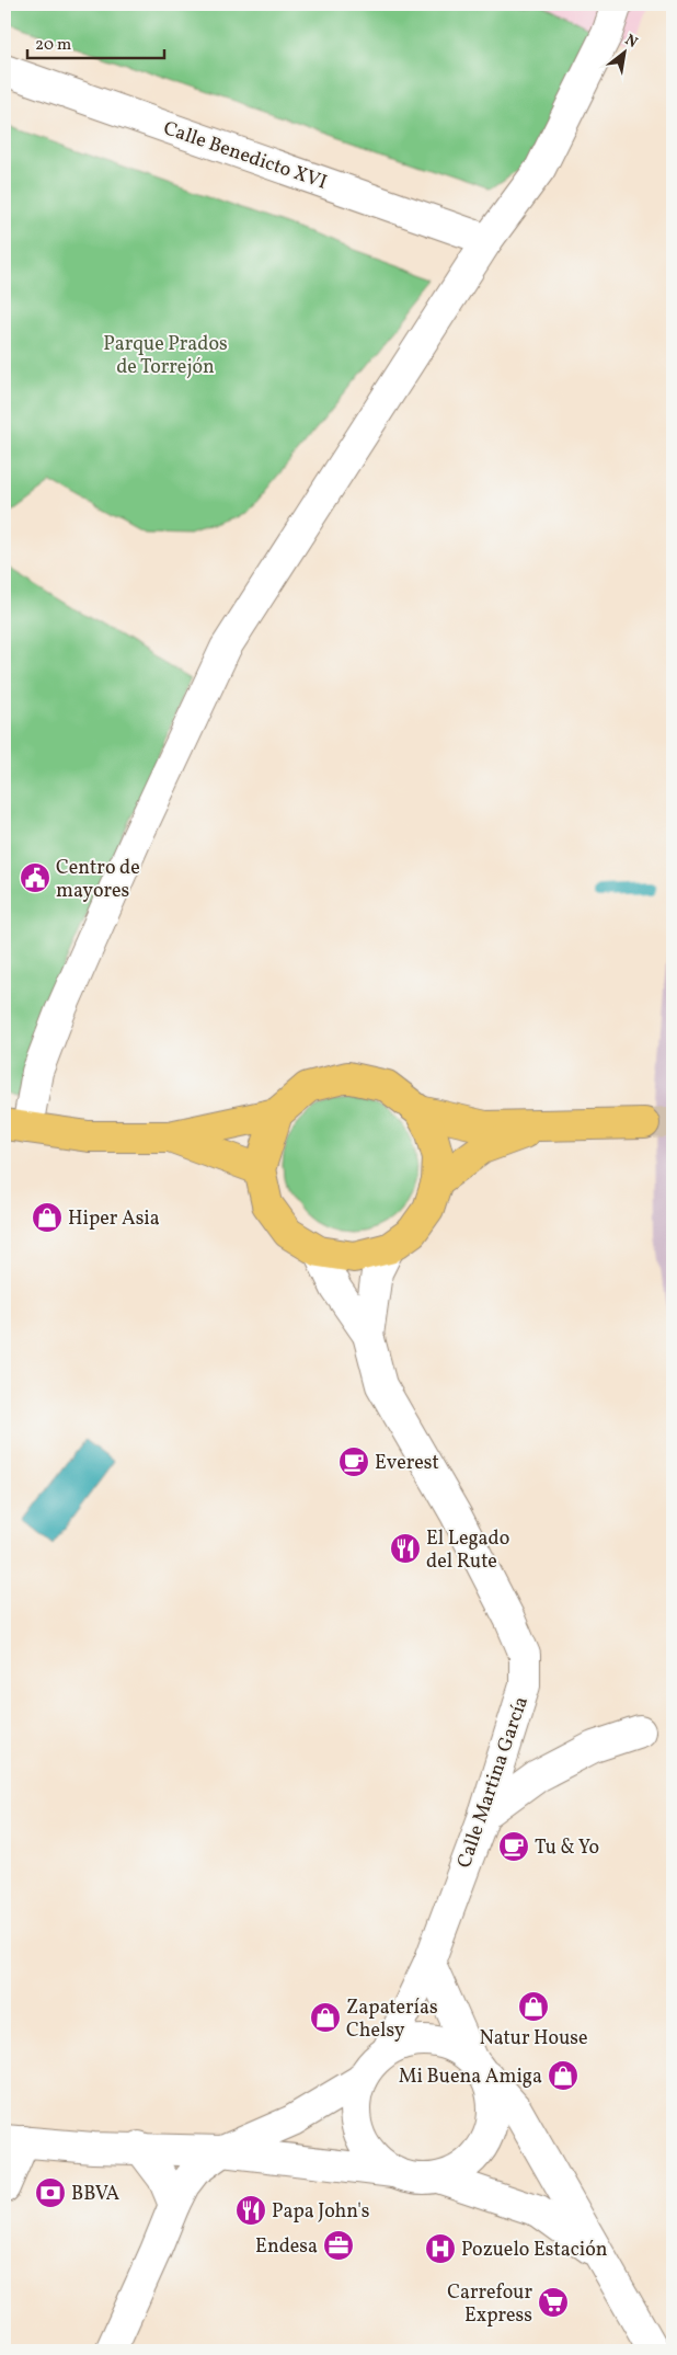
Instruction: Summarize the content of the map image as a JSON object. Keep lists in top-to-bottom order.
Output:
{
  "streets": {
    "street": ["Calle Benedicto XVI", "Calle Martina García"]
  },
  "parks": ["Parque Prados de Torrejón"],
  "places": {
    "public building": ["Centro de mayores"],
    "shop": [
      "Hiper Asia",
      "Natur House",
      "Zapaterías Chelsy",
      "Mi Buena Amiga"
    ],
    "cafe": ["Everest", "Tu & Yo"],
    "restaurant": ["El Legado del Rute", "Papa John's"],
    "bank": ["BBVA"],
    "office": ["Endesa"],
    "hospital": ["Pozuelo Estación"],
    "supermarket": ["Carrefour Express"]
  },
  "scale_bar": "20 m",
  "north": "top right"
}
